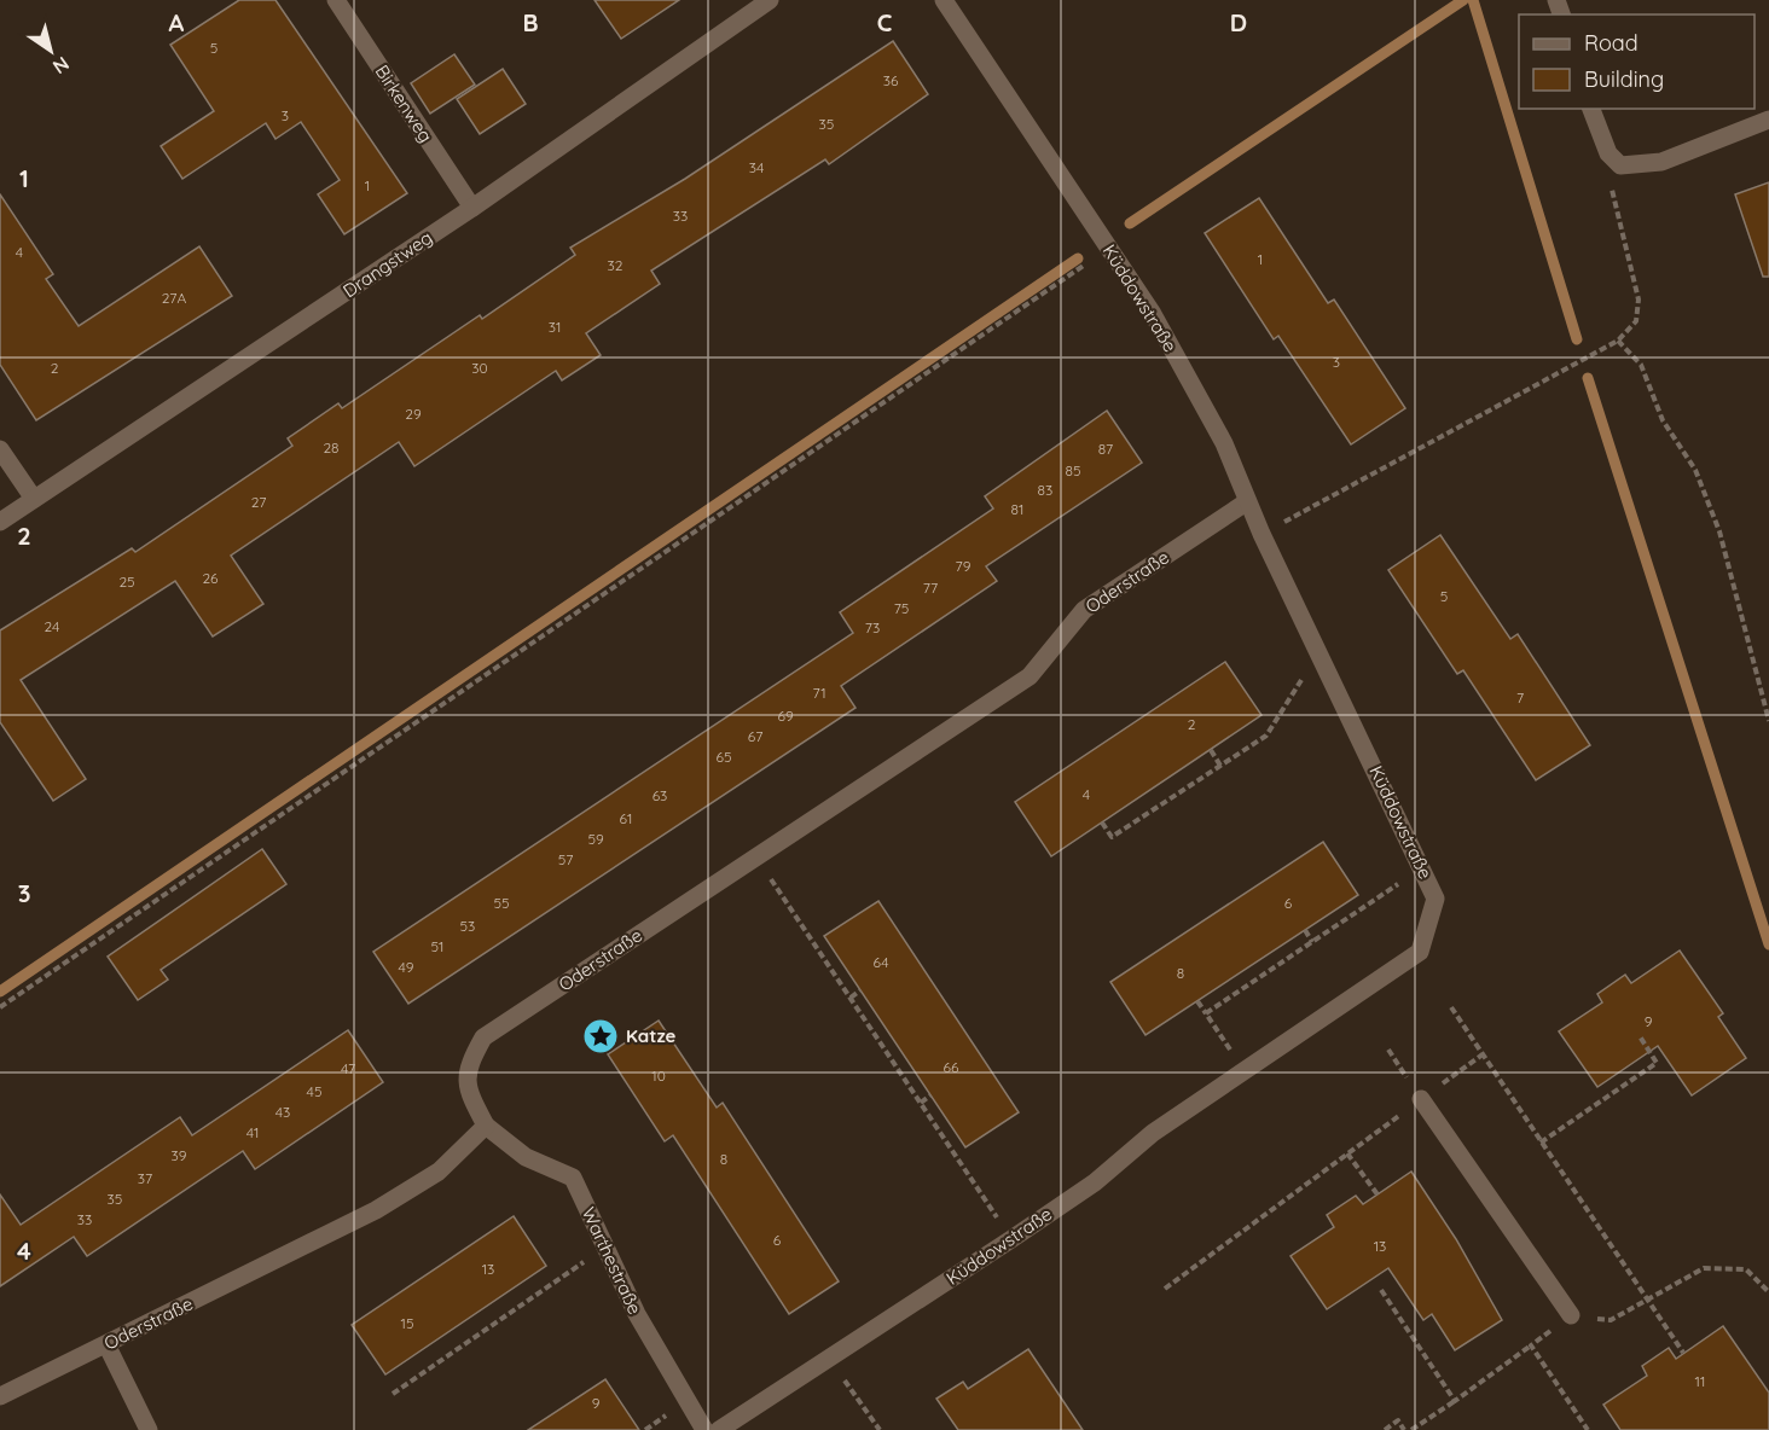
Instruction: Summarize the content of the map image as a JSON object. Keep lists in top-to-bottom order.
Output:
{
  "streets": {
    "street": [
      "Birkenweg",
      "Drangstweg",
      "Küddowstraße",
      "Oderstraße",
      "Warthestraße"
    ]
  },
  "crossings": [
    ["Birkenweg", "Drangstweg"],
    ["Küddowstraße", "Oderstraße"],
    ["Oderstraße", "Warthestraße"]
  ],
  "places": {
    "place": ["Katze"]
  },
  "house_numbers": [
    "5",
    "36",
    "3",
    "35",
    "34",
    "1",
    "33",
    "4",
    "1",
    "32",
    "27A",
    "31",
    "3",
    "2",
    "30",
    "29",
    "28",
    "87",
    "85",
    "83",
    "27",
    "81",
    "79",
    "26",
    "25",
    "77",
    "5",
    "75",
    "24",
    "73",
    "71",
    "7",
    "69",
    "2",
    "67",
    "65",
    "4",
    "63",
    "61",
    "59",
    "57",
    "55",
    "6",
    "53",
    "51",
    "64",
    "49",
    "8",
    "9",
    "66",
    "47",
    "10",
    "45",
    "43",
    "41",
    "39",
    "8",
    "37",
    "35",
    "33",
    "6",
    "13",
    "13",
    "15",
    "11",
    "9"
  ],
  "legend": ["Road", "Building"],
  "north": "bottom right",
  "grid": {
    "columns": [
      "A",
      "B",
      "C",
      "D"
    ],
    "rows": [
      "1",
      "2",
      "3",
      "4"
    ]
  }
}
